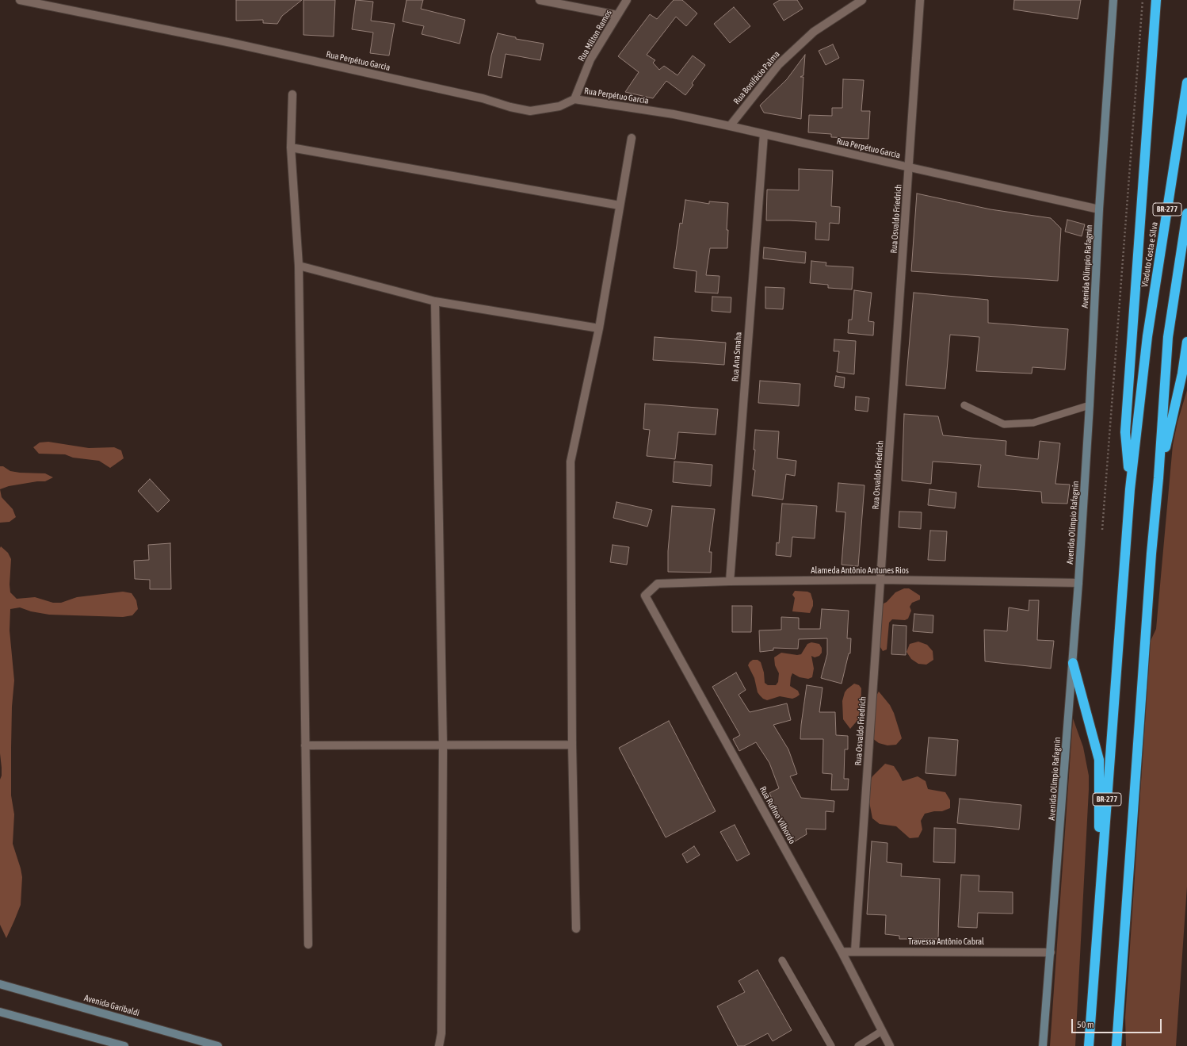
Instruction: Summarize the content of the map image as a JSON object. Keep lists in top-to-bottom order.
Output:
{
  "streets": {
    "highway": ["BR-277", "Viaduto Costa e Silva"],
    "street": [
      "Rua Milton Ramos",
      "Rua Perpétuo Garcia",
      "Rua Bonifácio Palma",
      "Rua Osvaldo Friedrich",
      "Avenida Olímpio Rafagnin",
      "Rua Ana Smaha",
      "Alameda Antônio Antunes Rios",
      "Rua Rufino Vilhordo",
      "Travessa Antônio Cabral",
      "Avenida Garibaldi"
    ]
  },
  "crossings": [
    ["Rua Milton Ramos", "Rua Perpétuo Garcia"],
    ["Rua Perpétuo Garcia", "Rua Bonifácio Palma"],
    ["Rua Perpétuo Garcia", "Rua Osvaldo Friedrich"],
    ["Rua Perpétuo Garcia", "Avenida Olímpio Rafagnin"],
    ["Rua Perpétuo Garcia", "Rua Ana Smaha"],
    ["BR-277", "Viaduto Costa e Silva"],
    ["Rua Osvaldo Friedrich", "Alameda Antônio Antunes Rios"],
    ["Rua Osvaldo Friedrich", "Travessa Antônio Cabral"],
    ["Avenida Olímpio Rafagnin", "Alameda Antônio Antunes Rios"],
    ["Avenida Olímpio Rafagnin", "Travessa Antônio Cabral"],
    ["Rua Ana Smaha", "Alameda Antônio Antunes Rios"],
    ["Alameda Antônio Antunes Rios", "Rua Rufino Vilhordo"],
    ["Rua Rufino Vilhordo", "Travessa Antônio Cabral"]
  ],
  "scale_bar": "50 m"
}
